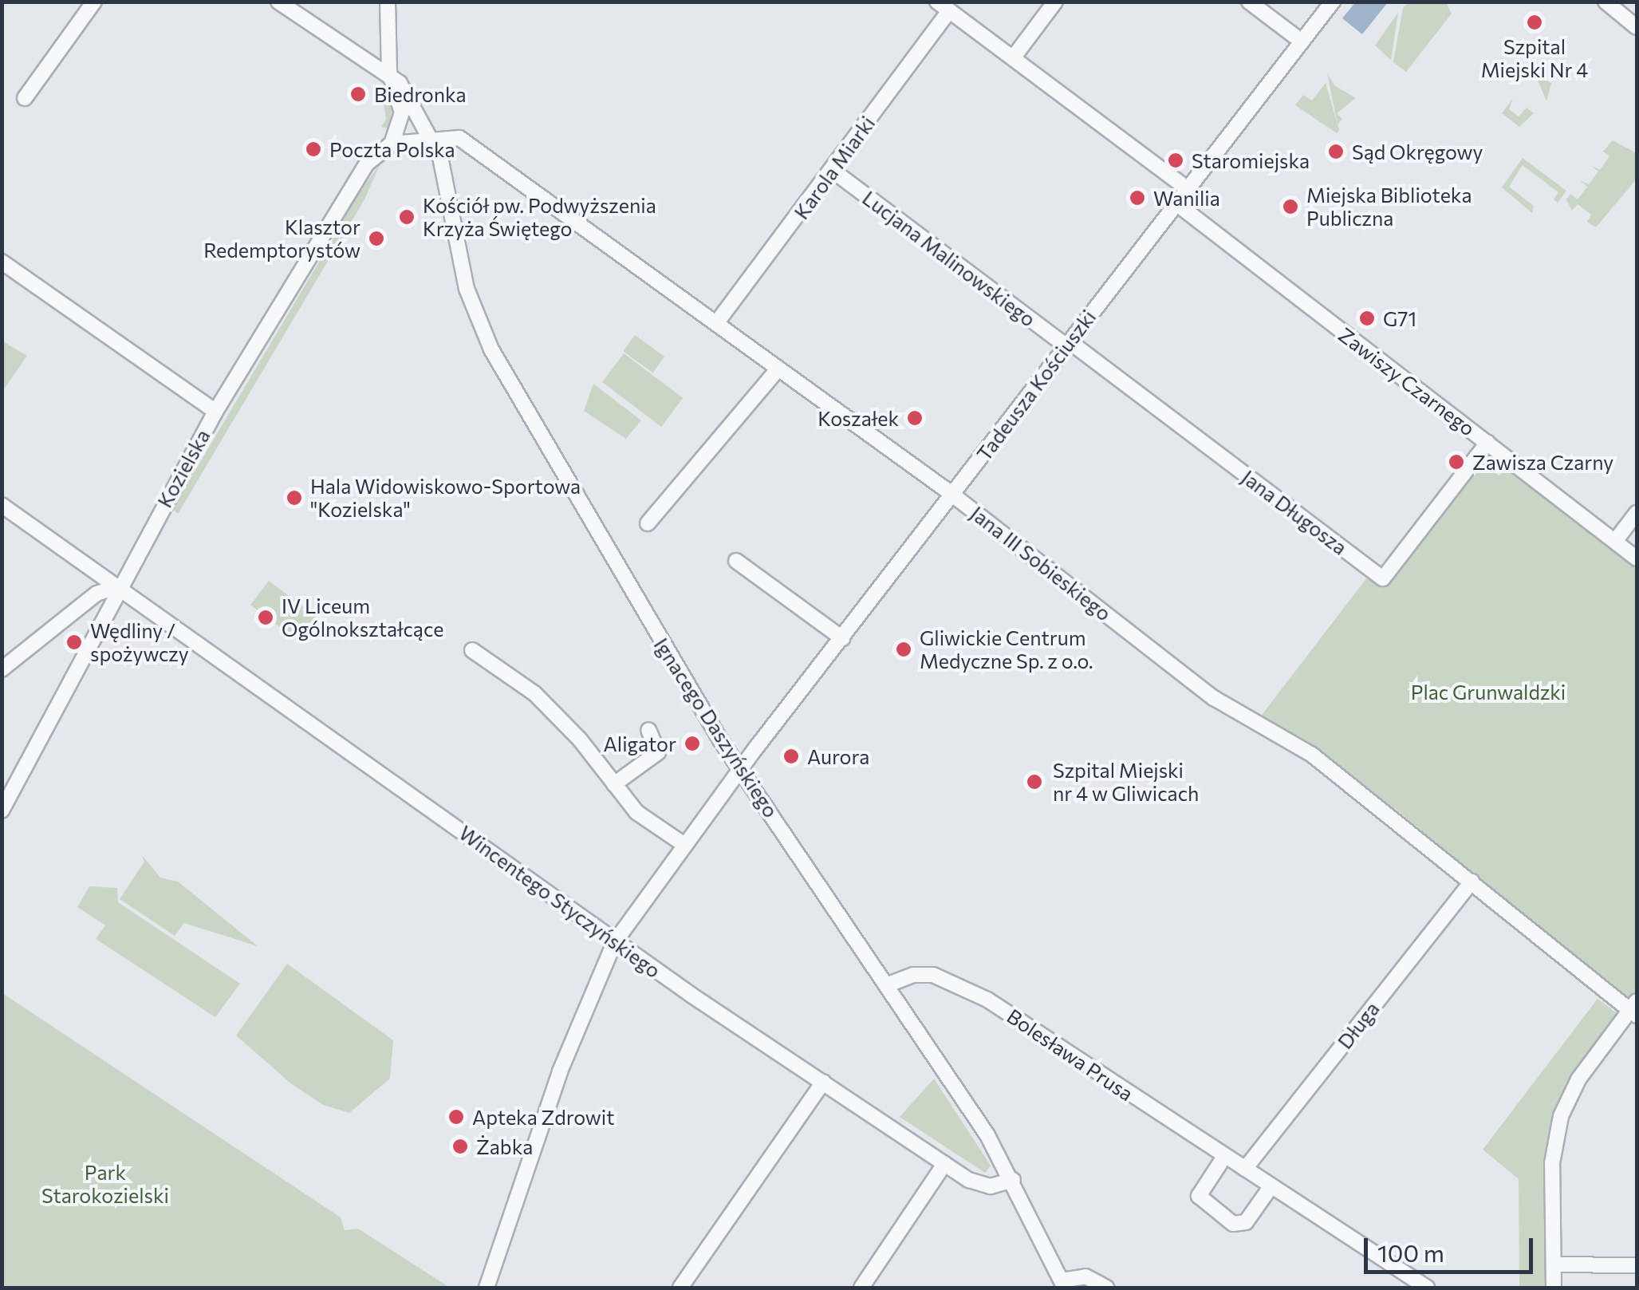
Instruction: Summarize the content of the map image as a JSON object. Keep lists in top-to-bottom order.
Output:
{
  "streets": {
    "street": [
      "Karola Miarki",
      "Lucjana Malinowskiego",
      "Zawiszy Czarnego",
      "Tadeusza Kościuszki",
      "Kozielska",
      "Jana Długosza",
      "Jana III Sobieskiego",
      "Ignacego Daszyńskiego",
      "Wincentego Styczyńskiego",
      "Długa",
      "Bolesława Prusa"
    ]
  },
  "crossings": [
    ["Karola Miarki", "Lucjana Malinowskiego"],
    ["Karola Miarki", "Jana III Sobieskiego"],
    ["Lucjana Malinowskiego", "Tadeusza Kościuszki"],
    ["Lucjana Malinowskiego", "Jana Długosza"],
    ["Zawiszy Czarnego", "Tadeusza Kościuszki"],
    ["Zawiszy Czarnego", "Jana Długosza"],
    ["Tadeusza Kościuszki", "Jana Długosza"],
    ["Tadeusza Kościuszki", "Jana III Sobieskiego"],
    ["Tadeusza Kościuszki", "Ignacego Daszyńskiego"],
    ["Tadeusza Kościuszki", "Wincentego Styczyńskiego"],
    ["Kozielska", "Wincentego Styczyńskiego"],
    ["Jana III Sobieskiego", "Ignacego Daszyńskiego"],
    ["Jana III Sobieskiego", "Długa"],
    ["Ignacego Daszyńskiego", "Wincentego Styczyńskiego"],
    ["Ignacego Daszyńskiego", "Bolesława Prusa"],
    ["Długa", "Bolesława Prusa"]
  ],
  "parks": ["Plac Grunwaldzki", "Park Starokozielski"],
  "places": [
    "Szpital Miejski Nr 4",
    "Biedronka",
    "Poczta Polska",
    "Sąd Okręgowy",
    "Staromiejska",
    "Wanilia",
    "Miejska Biblioteka Publiczna",
    "Kościół pw. Podwyższenia Krzyża Świętego",
    "Klasztor Redemptorystów",
    "G71",
    "Koszałek",
    "Zawisza Czarny",
    "Hala Widowiskowo-Sportowa \"Kozielska\"",
    "IV Liceum Ogólnokształcące",
    "Wędliny / spożywczy",
    "Gliwickie Centrum Medyczne Sp. z o.o.",
    "Aligator",
    "Aurora",
    "Szpital Miejski nr 4 w Gliwicach",
    "Apteka Zdrowit",
    "Żabka"
  ],
  "scale_bar": "100 m"
}
